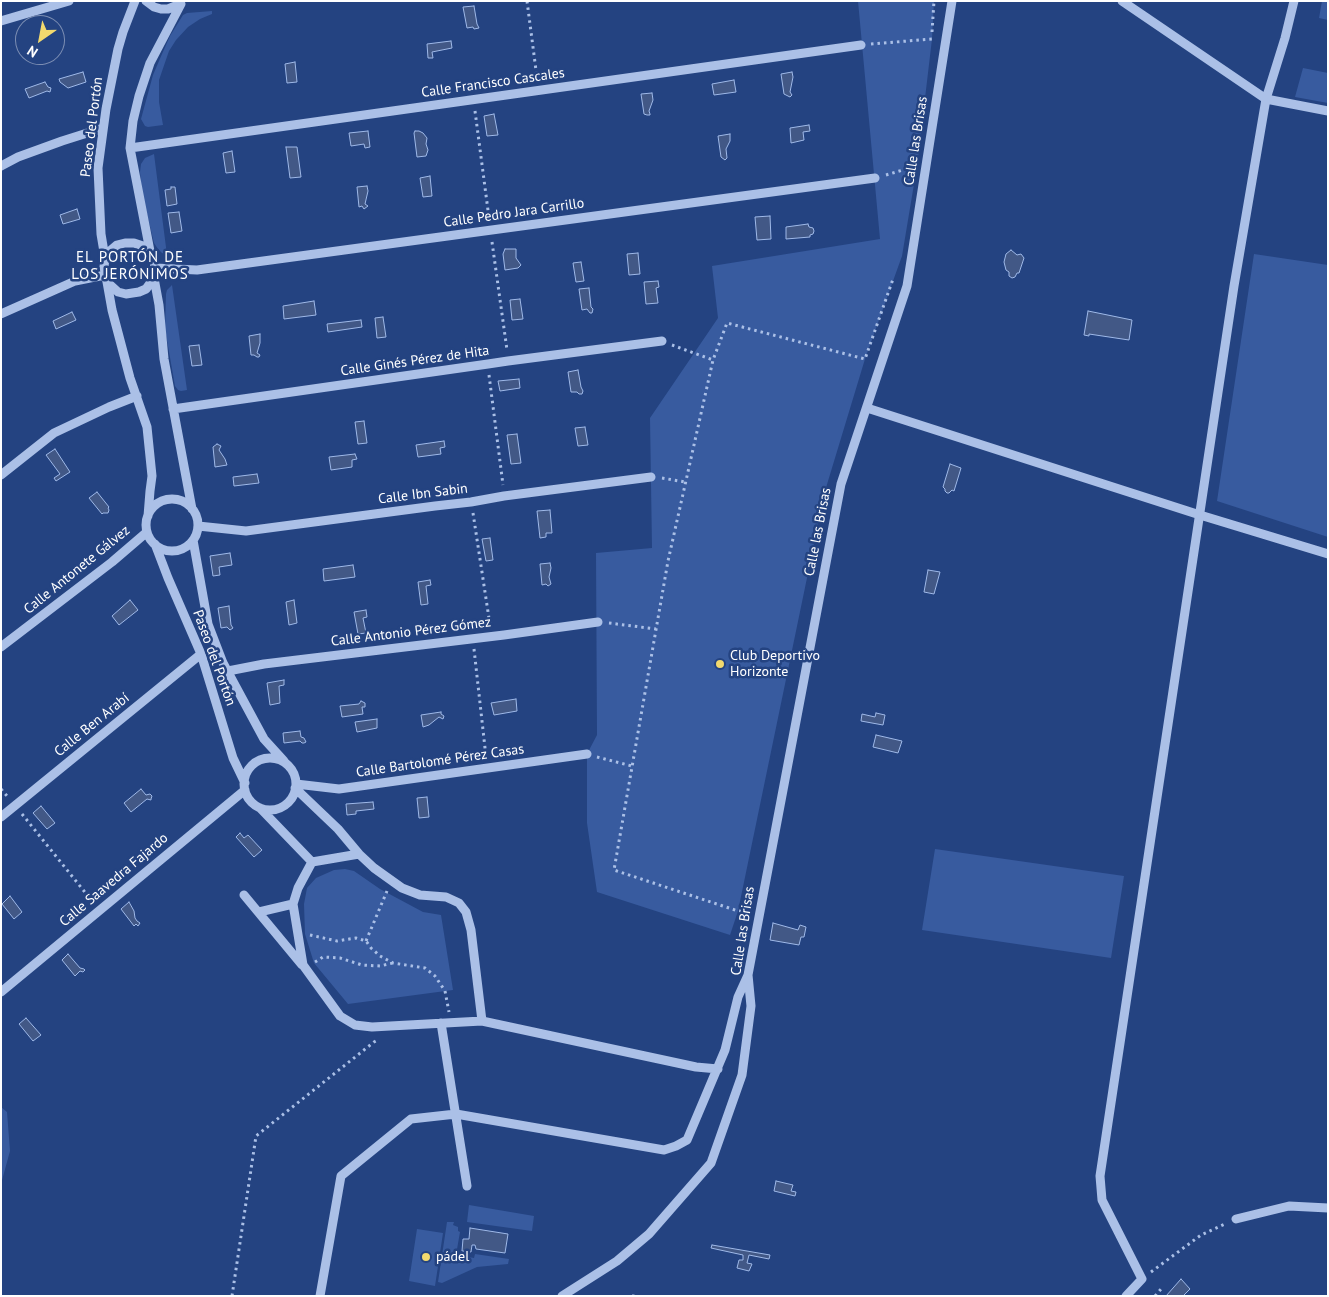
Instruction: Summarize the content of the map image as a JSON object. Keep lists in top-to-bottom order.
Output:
{
  "streets": {
    "street": [
      "Calle Francisco Cascales",
      "Paseo del Portón",
      "Calle las Brisas",
      "Calle Pedro Jara Carrillo",
      "Calle Ginés Pérez de Hita",
      "Calle Ibn Sabin",
      "Calle Antonete Gálvez",
      "Calle Antonio Pérez Gómez",
      "Calle Ben Arabí",
      "Calle Bartolomé Pérez Casas",
      "Calle Saavedra Fajardo"
    ]
  },
  "crossings": [
    ["Paseo del Portón", "Calle Pedro Jara Carrillo"],
    ["Paseo del Portón", "Calle Ibn Sabin"],
    ["Paseo del Portón", "Calle Antonete Gálvez"],
    ["Paseo del Portón", "Calle Antonio Pérez Gómez"],
    ["Paseo del Portón", "Calle Ben Arabí"],
    ["Paseo del Portón", "Calle Bartolomé Pérez Casas"],
    ["Paseo del Portón", "Calle Saavedra Fajardo"],
    ["Calle Ibn Sabin", "Calle Antonete Gálvez"],
    ["Calle Bartolomé Pérez Casas", "Calle Saavedra Fajardo"]
  ],
  "districts": ["EL PORTÓN DE LOS JERÓNIMOS"],
  "places": ["Club Deportivo Horizonte", "pádel"],
  "north": "bottom left"
}
